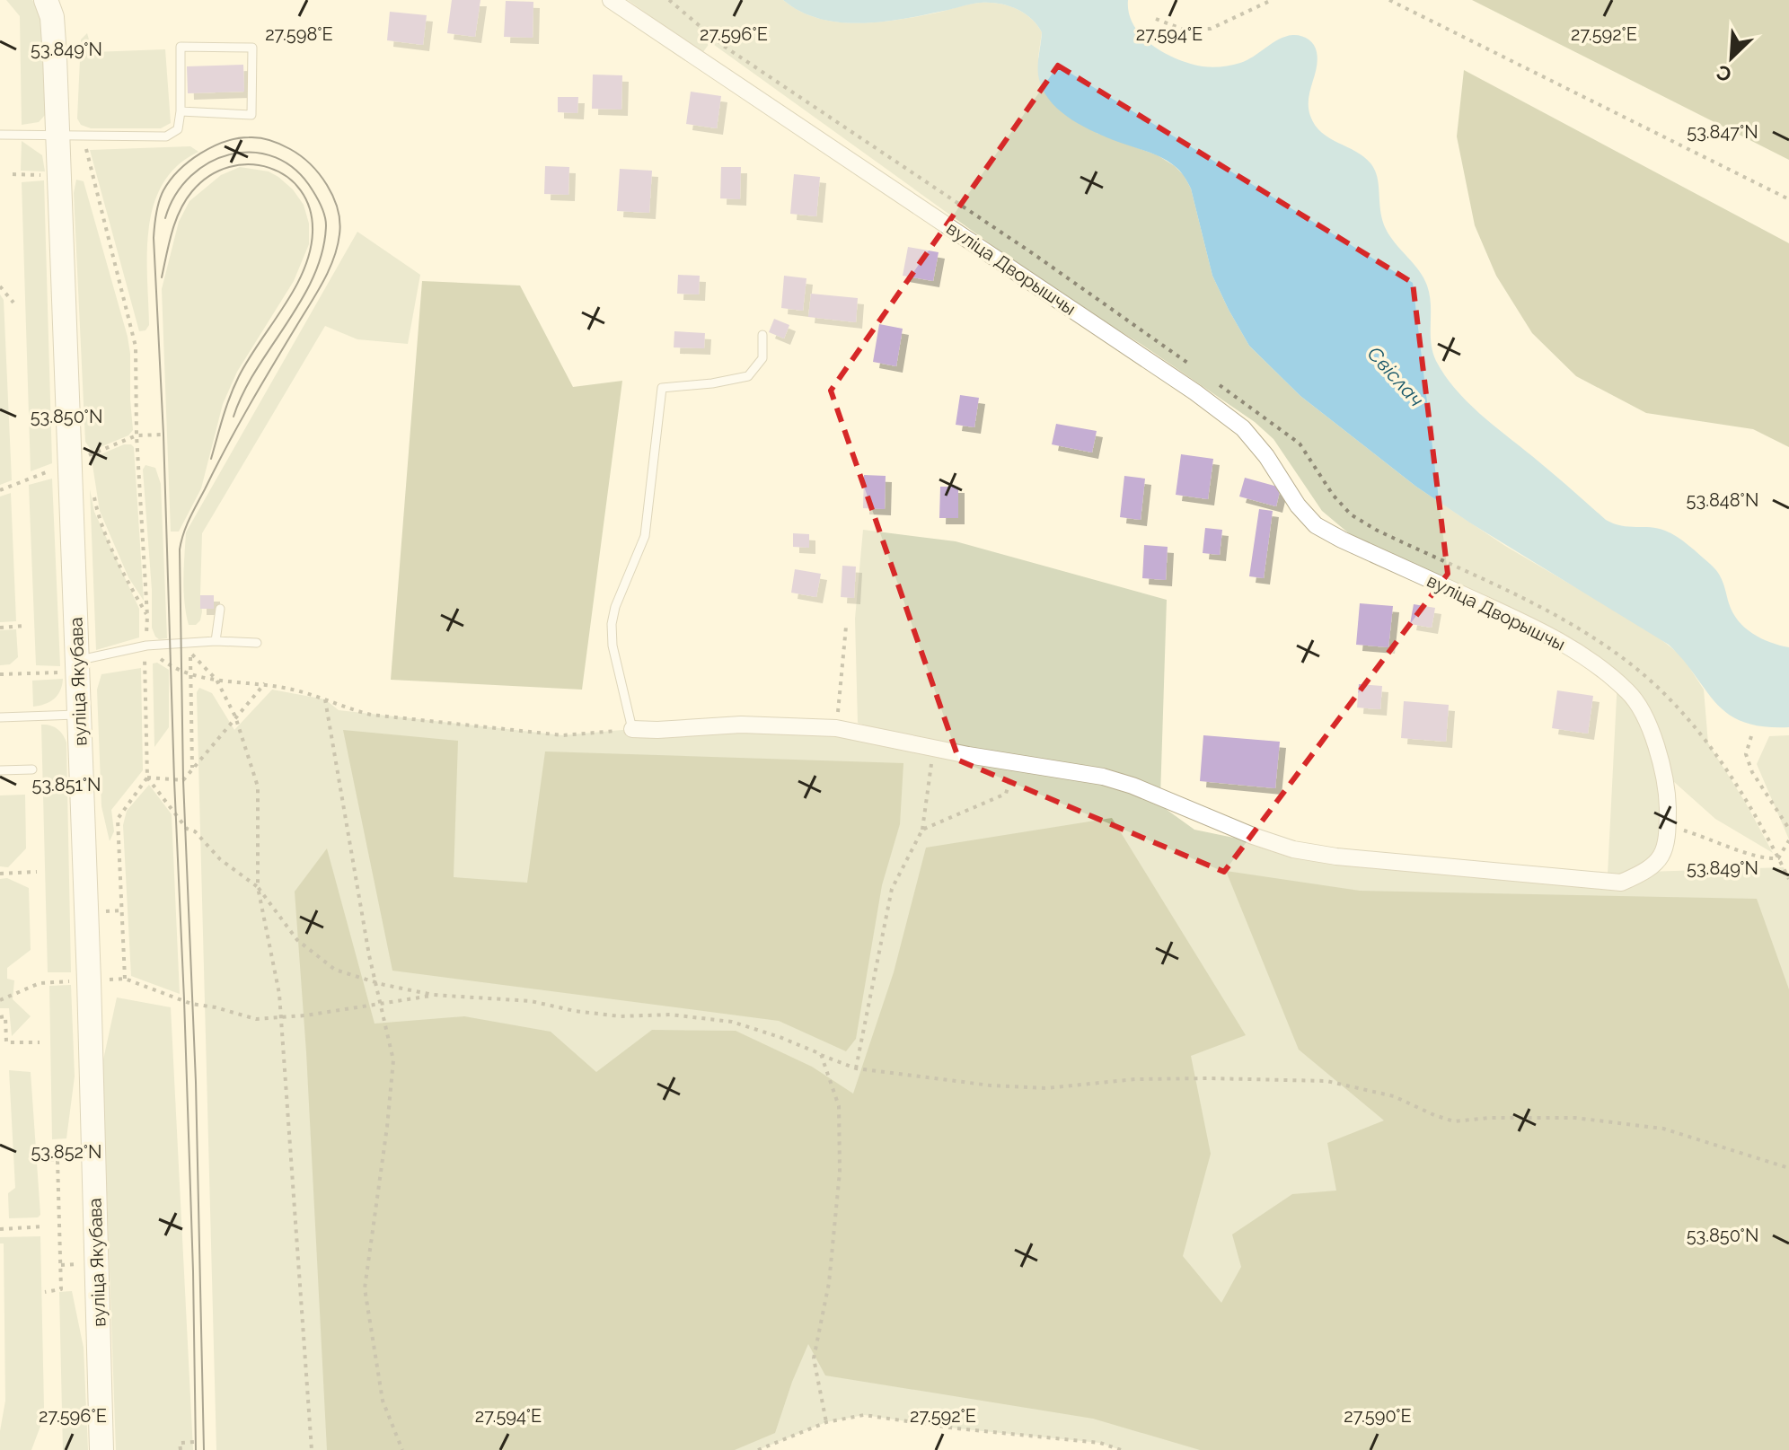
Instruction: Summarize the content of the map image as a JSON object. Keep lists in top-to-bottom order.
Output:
{
  "streets": {
    "main road": ["вуліца Якубава"],
    "street": ["вуліца Дворышчы"]
  },
  "water": ["Свіслач"],
  "north": "bottom left",
  "coordinates": [
    "27.598°E",
    "27.596°E",
    "27.594°E",
    "27.592°E",
    "53.849°N",
    "53.847°N",
    "53.850°N",
    "53.848°N",
    "53.851°N",
    "53.852°N",
    "27.590°E"
  ]
}
